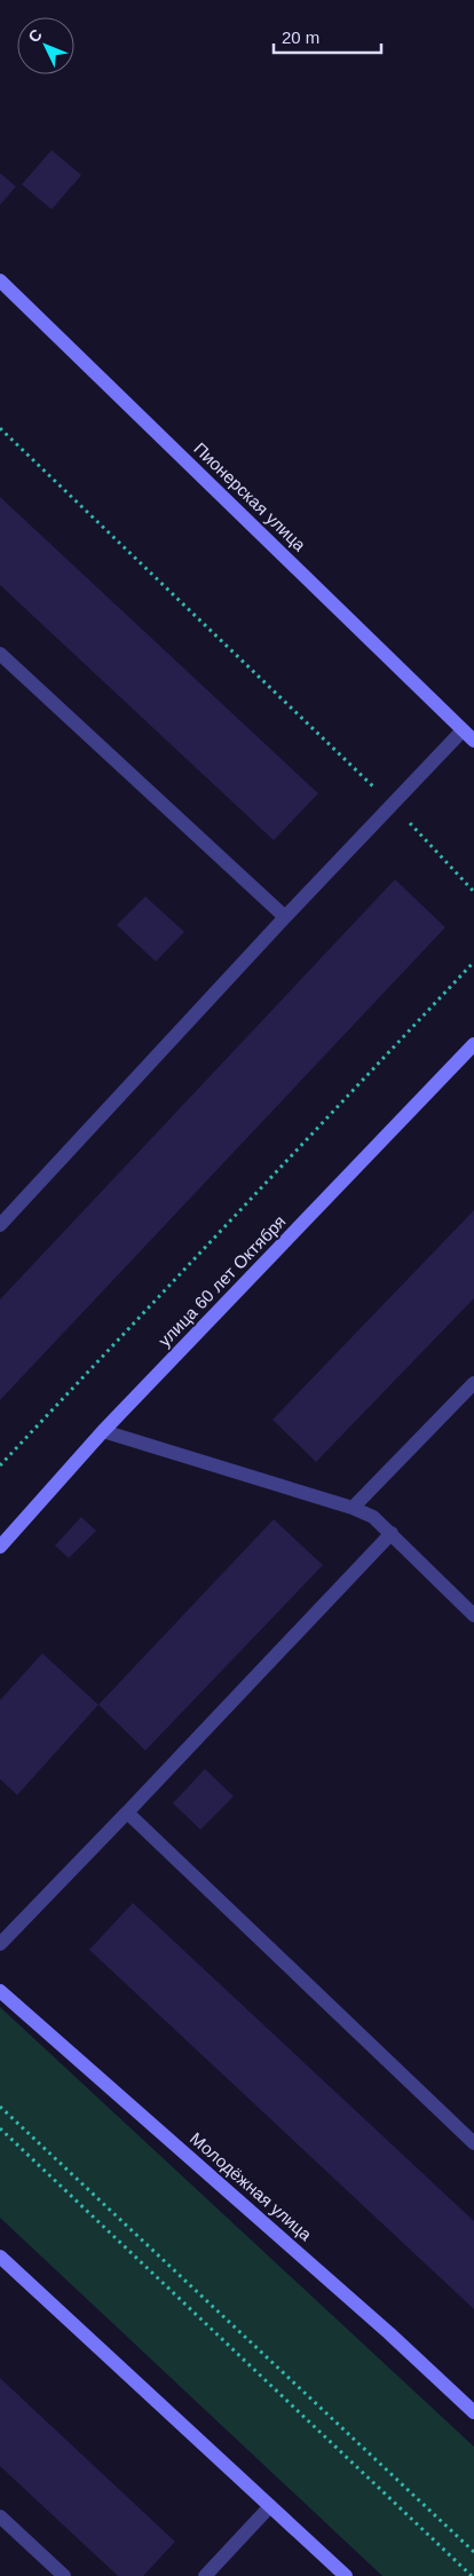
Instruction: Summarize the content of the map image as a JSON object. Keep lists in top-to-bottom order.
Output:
{
  "streets": {
    "street": ["Пионерская улица", "улица 60 лет Октября", "Молодёжная улица"]
  },
  "scale_bar": "20 m",
  "north": "top left"
}
